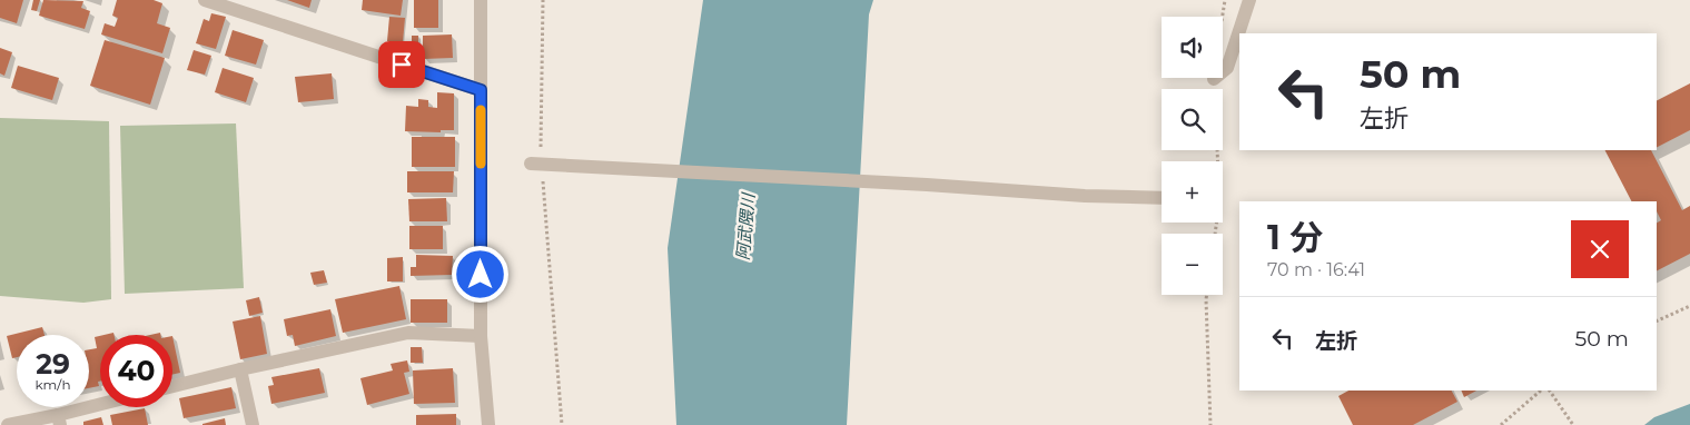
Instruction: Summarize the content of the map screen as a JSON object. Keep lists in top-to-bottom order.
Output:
{
  "water": ["阿武隈川"],
  "page": {
    "map_buttons": ["+", "−"],
    "turn": ["50 m", "左折"],
    "heading": ["1 分", "70 m · 16:41"],
    "list": [
      {
        "name": "左折",
        "value": "50 m"
      }
    ],
    "speed": "29 km/h",
    "limit": "40"
  }
}
